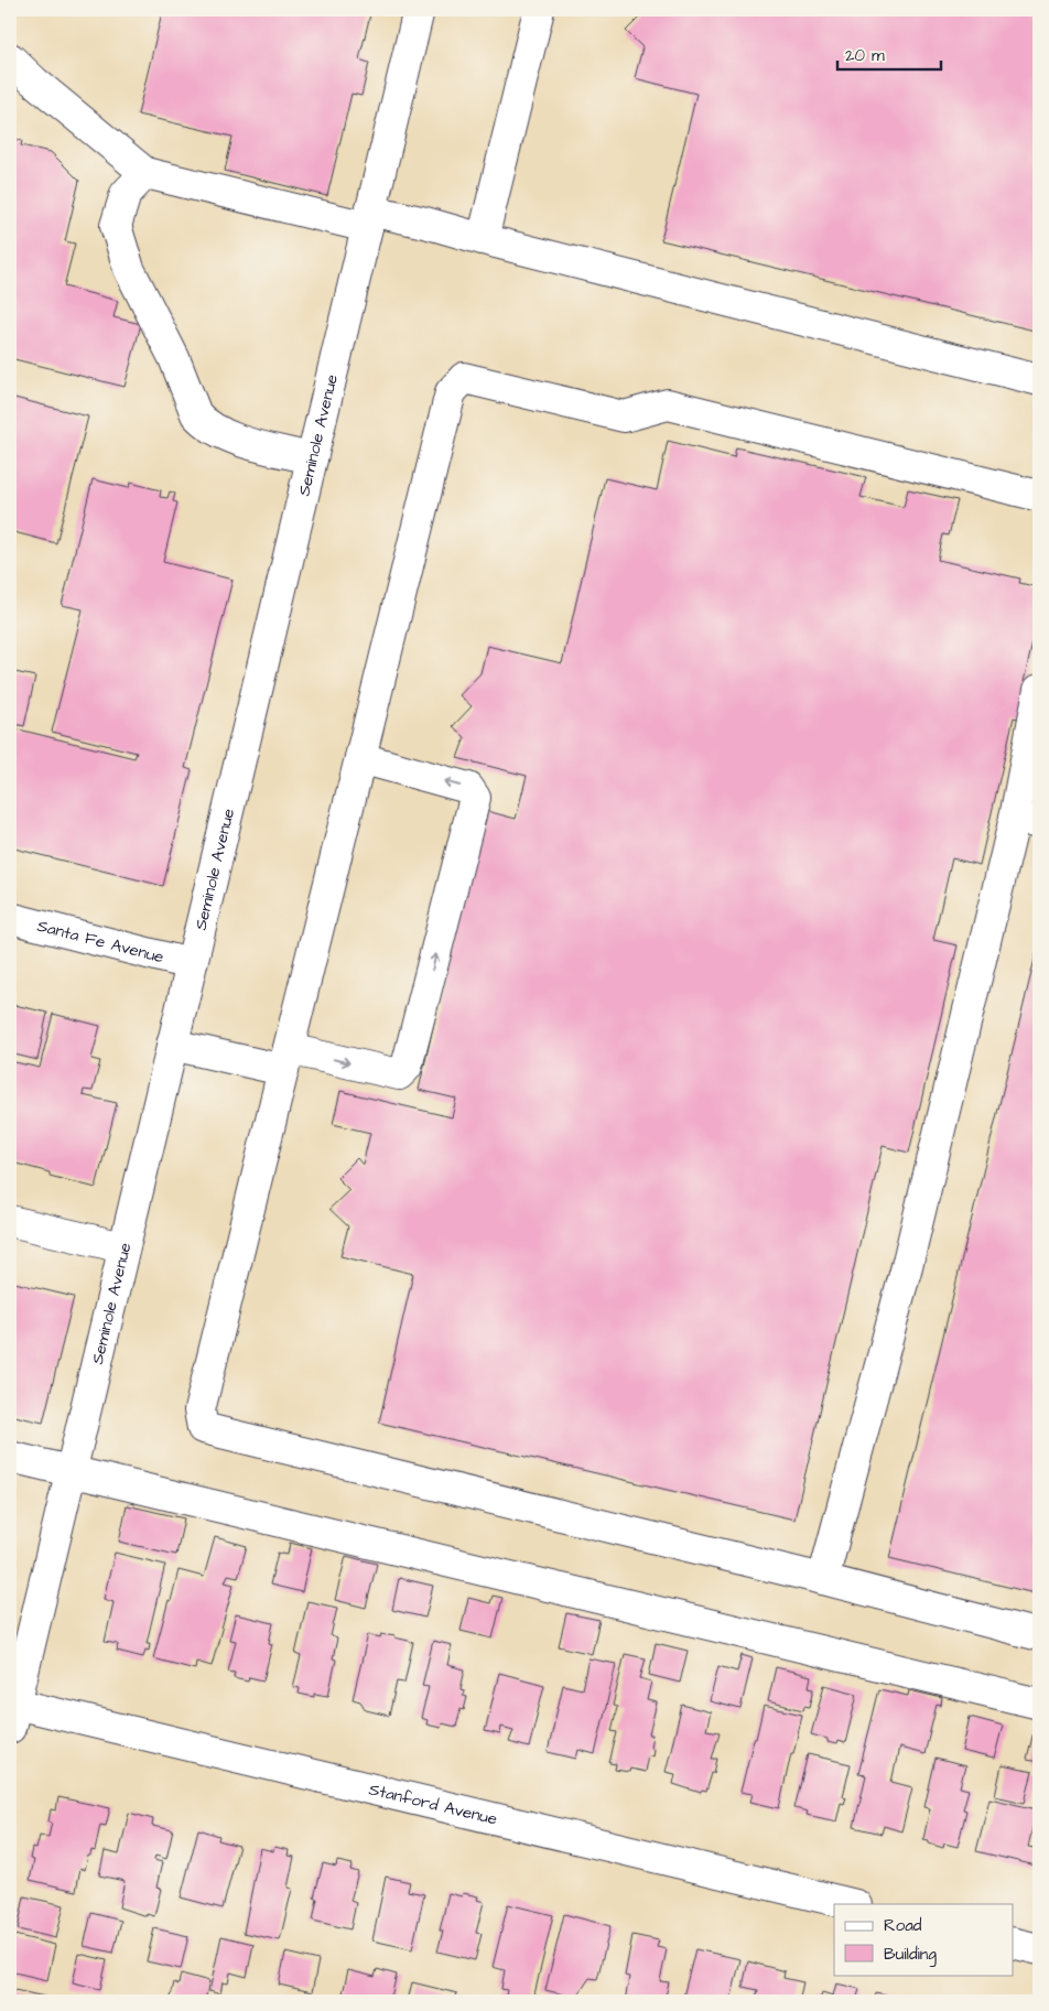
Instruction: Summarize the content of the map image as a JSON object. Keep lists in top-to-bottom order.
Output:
{
  "streets": {
    "street": ["Seminole Avenue", "Santa Fe Avenue", "Stanford Avenue"]
  },
  "crossings": [
    ["Seminole Avenue", "Santa Fe Avenue"],
    ["Seminole Avenue", "Stanford Avenue"]
  ],
  "legend": ["Road", "Building"],
  "scale_bar": "20 m"
}
